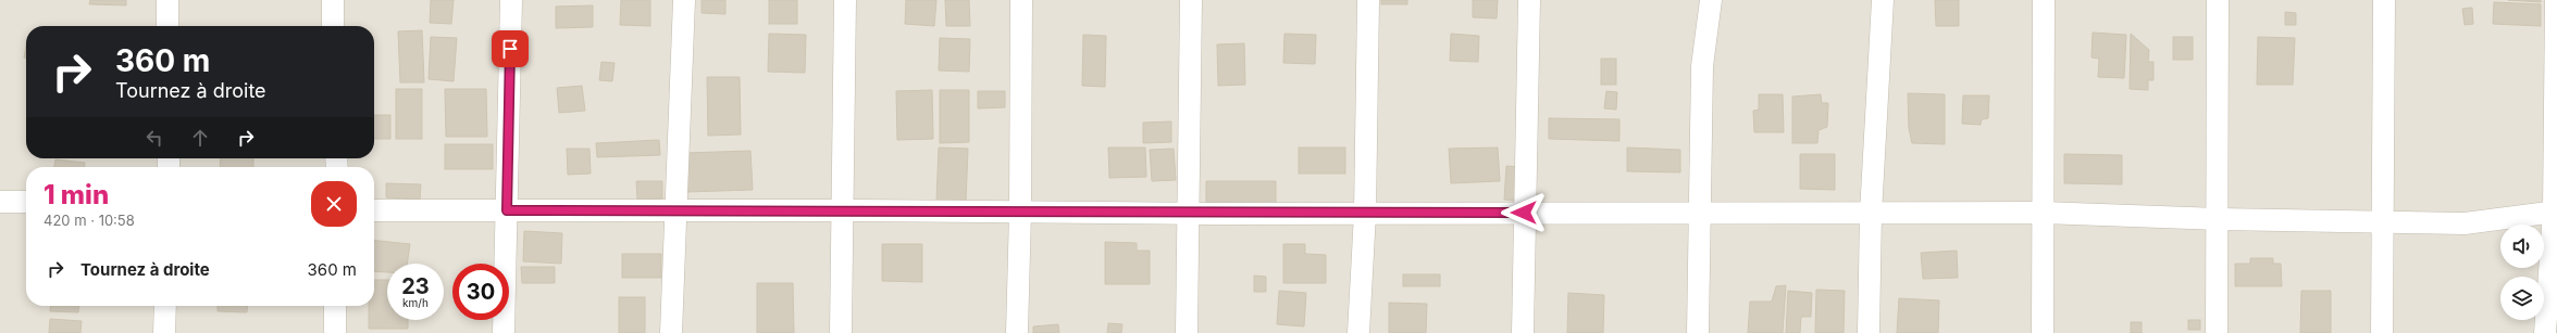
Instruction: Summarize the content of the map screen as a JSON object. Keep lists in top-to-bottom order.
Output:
{
  "page": {
    "turn": ["360 m", "Tournez à droite"],
    "heading": ["1 min", "420 m · 10:58"],
    "list": [
      {
        "name": "Tournez à droite",
        "value": "360 m"
      }
    ],
    "speed": "23 km/h",
    "limit": "30"
  }
}
